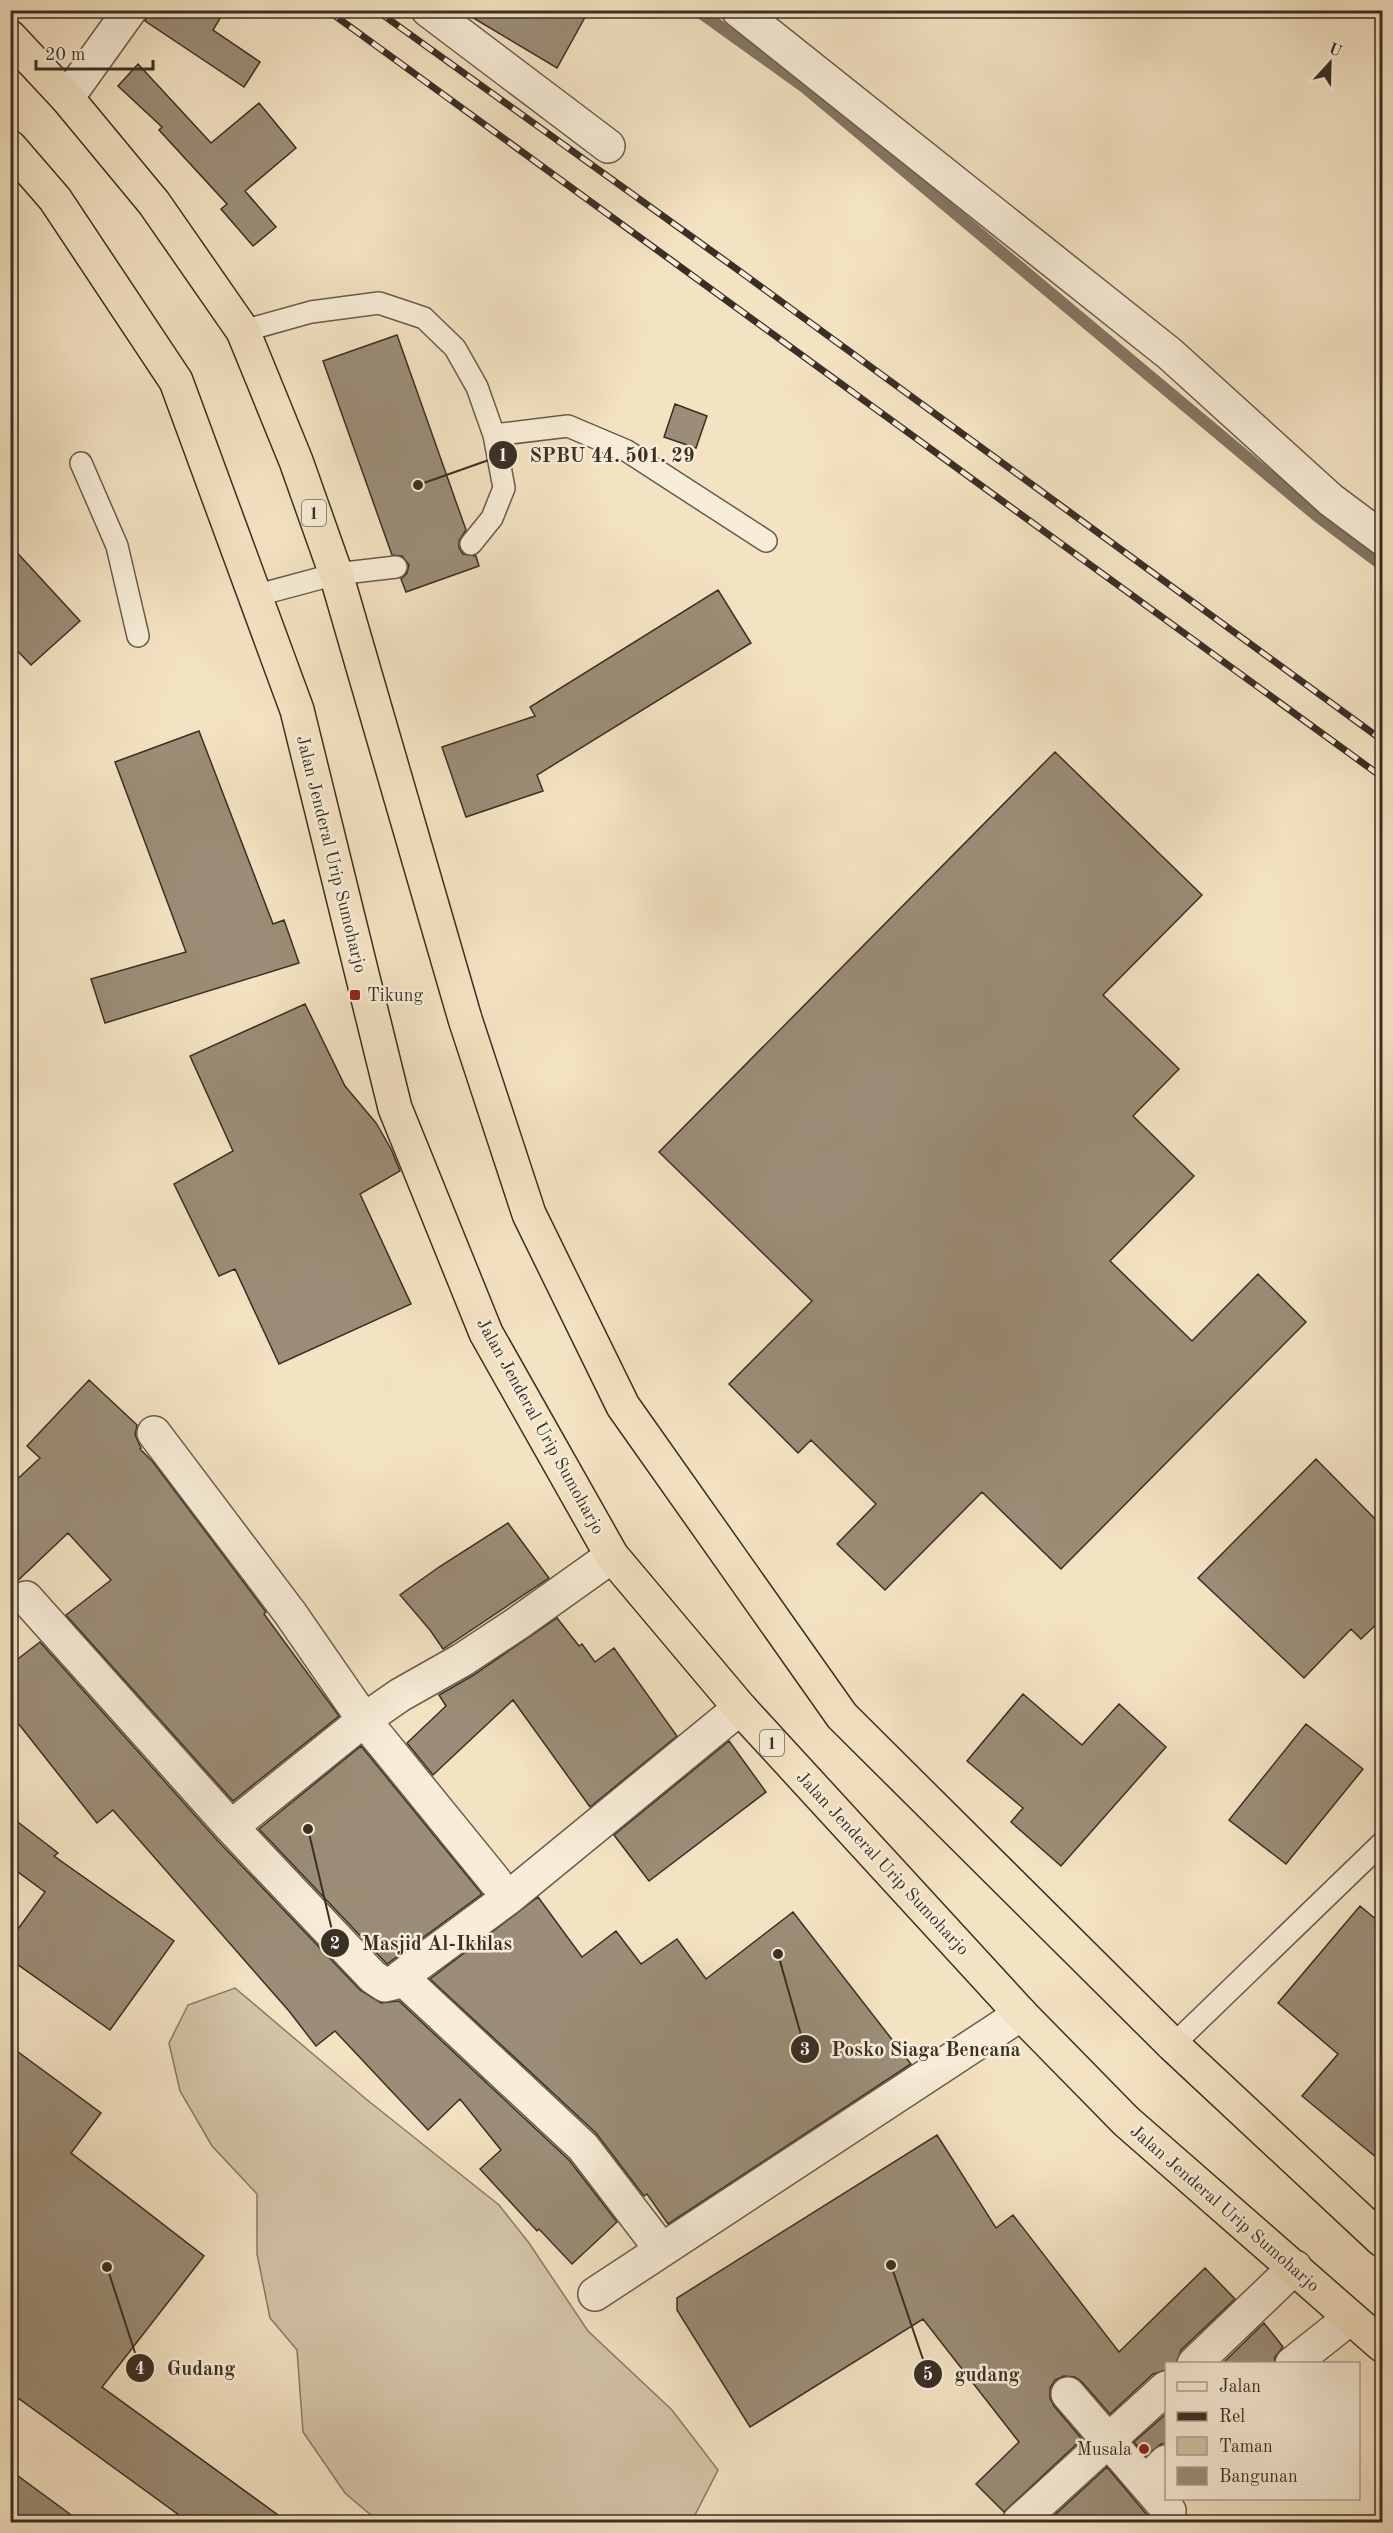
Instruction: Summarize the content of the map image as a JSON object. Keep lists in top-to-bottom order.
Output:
{
  "streets": {
    "highway": ["1", "Jalan Jenderal Urip Sumoharjo"]
  },
  "places": {
    "other": [
      "SPBU 44. 501. 29",
      "Masjid Al-Ikhlas",
      "Posko Siaga Bencana",
      "gudang",
      "Gudang",
      "Musala"
    ],
    "transit": ["Tikung"]
  },
  "legend": [
    "Jalan",
    "Rel",
    "Taman",
    "Bangunan"
  ],
  "scale_bar": "20 m",
  "north": "top"
}
